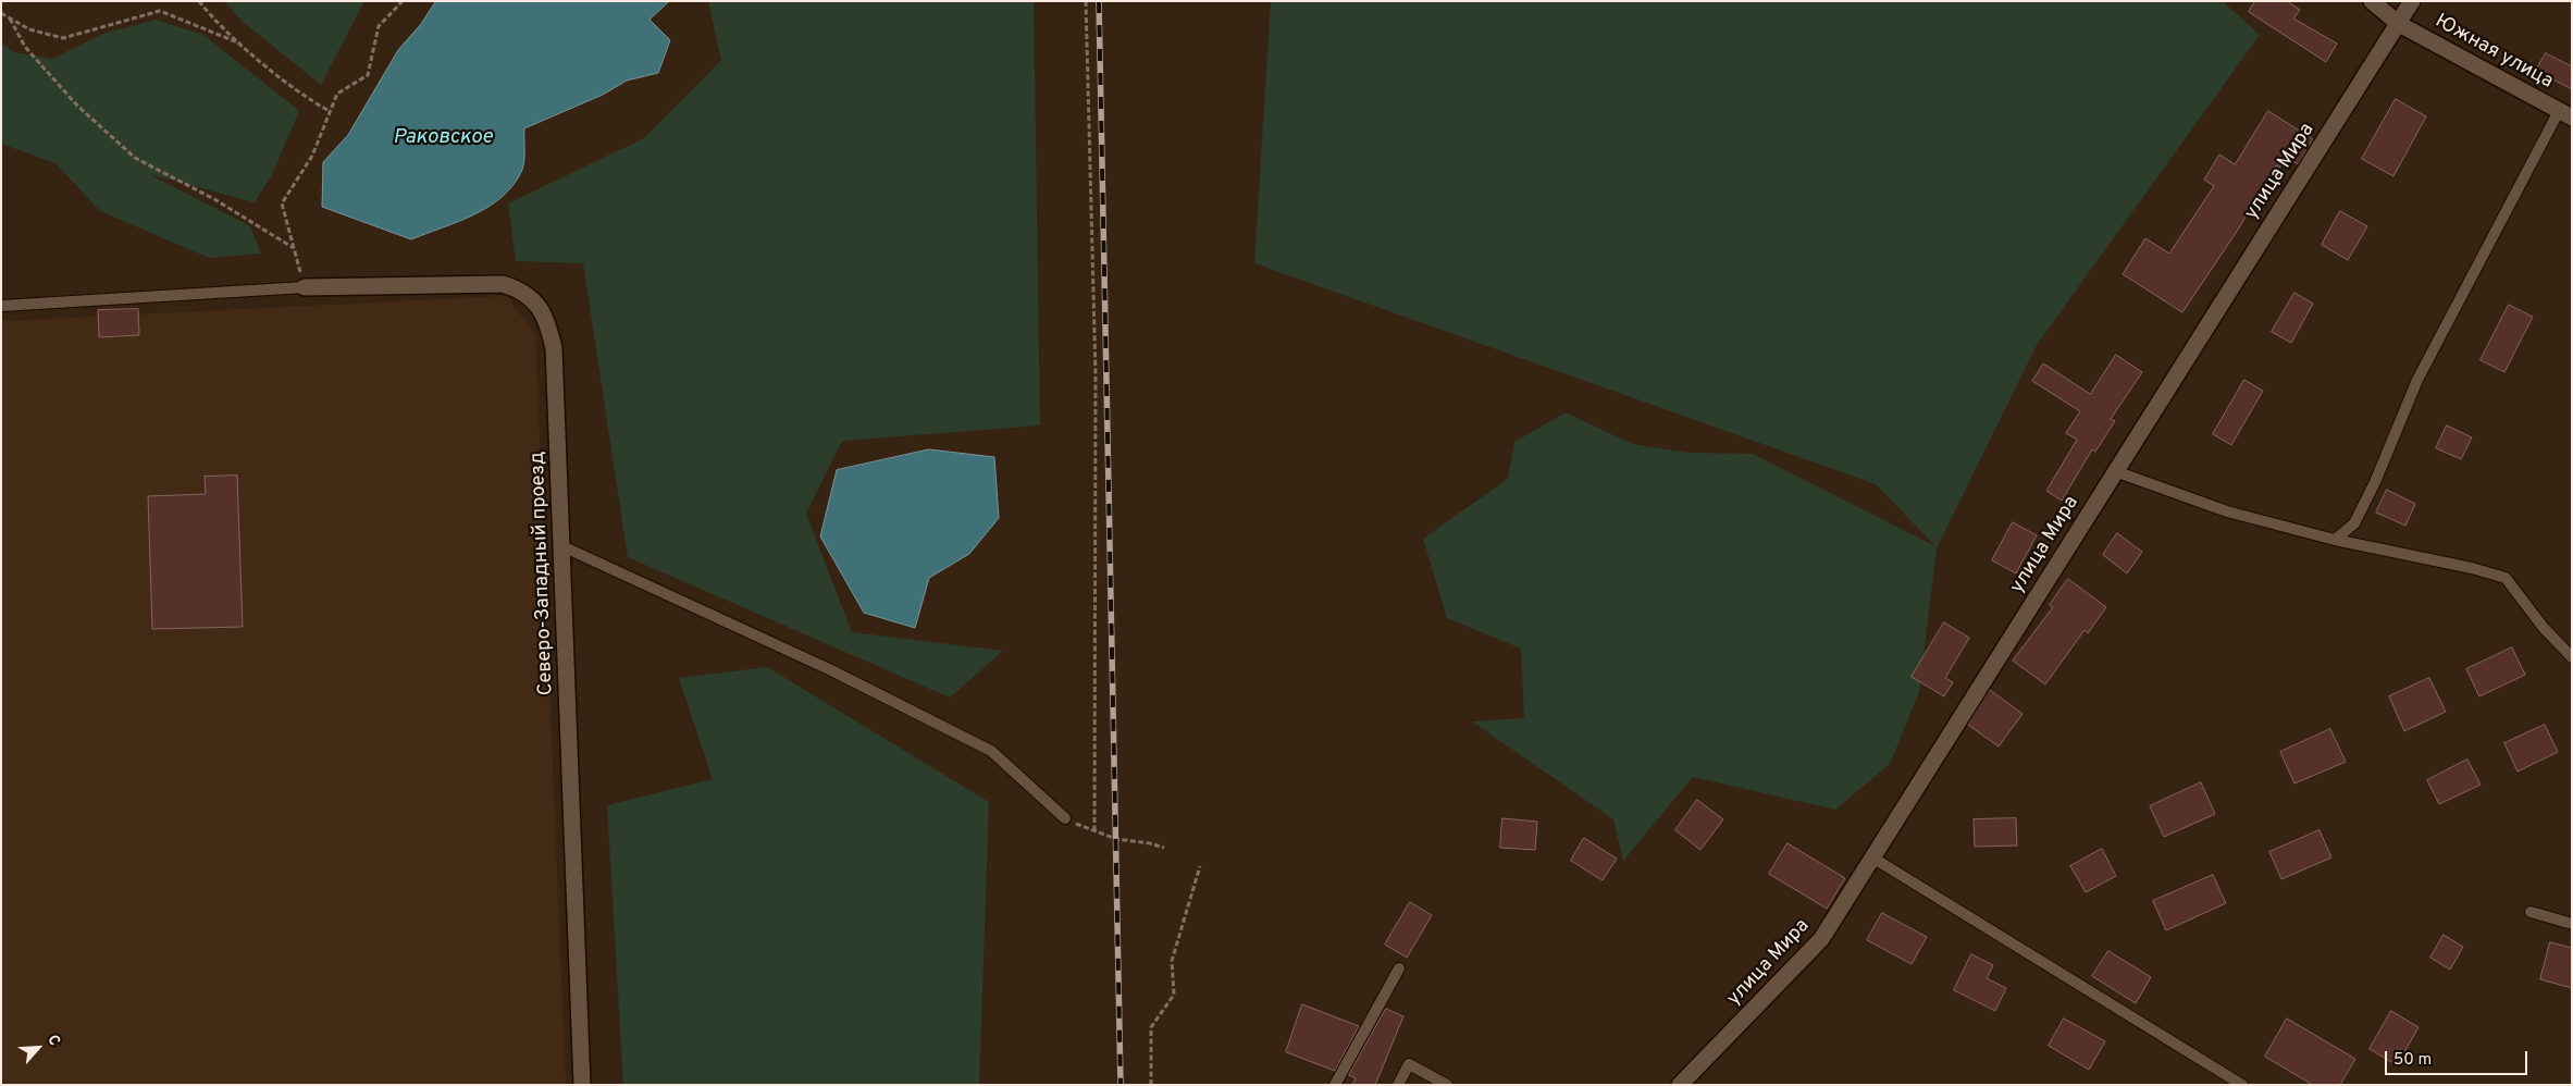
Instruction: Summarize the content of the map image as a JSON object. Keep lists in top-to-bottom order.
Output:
{
  "streets": {
    "street": ["Южная улица", "улица Мира", "Северо-Западный проезд"]
  },
  "crossings": [
    ["Южная улица", "улица Мира"]
  ],
  "water": ["Раковское"],
  "scale_bar": "50 m",
  "north": "top right"
}
